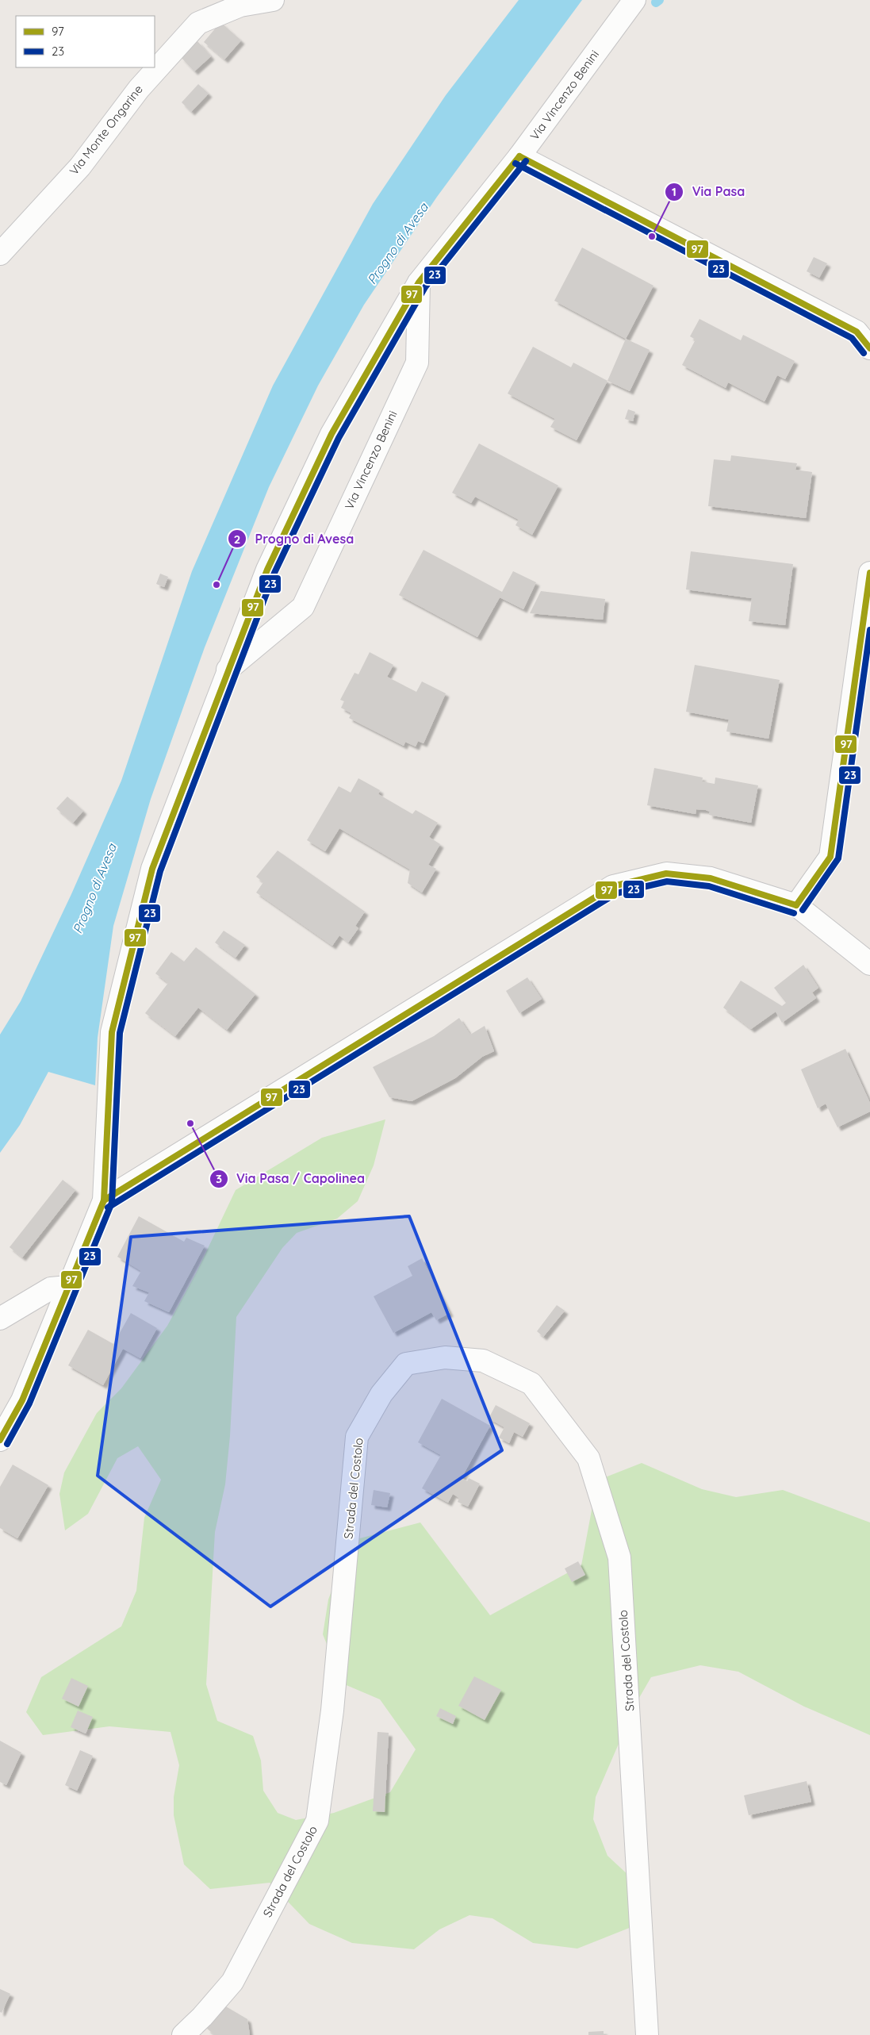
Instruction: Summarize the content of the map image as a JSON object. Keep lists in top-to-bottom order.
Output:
{
  "streets": {
    "street": ["Via Vincenzo Benini", "Via Monte Ongarine", "Strada del Costolo"]
  },
  "water": ["Progno di Avesa"],
  "places": ["Via Pasa", "Progno di Avesa", "Via Pasa / Capolinea"],
  "lines": ["transit line 97", "transit line 23"],
  "legend": ["97", "23"]
}
